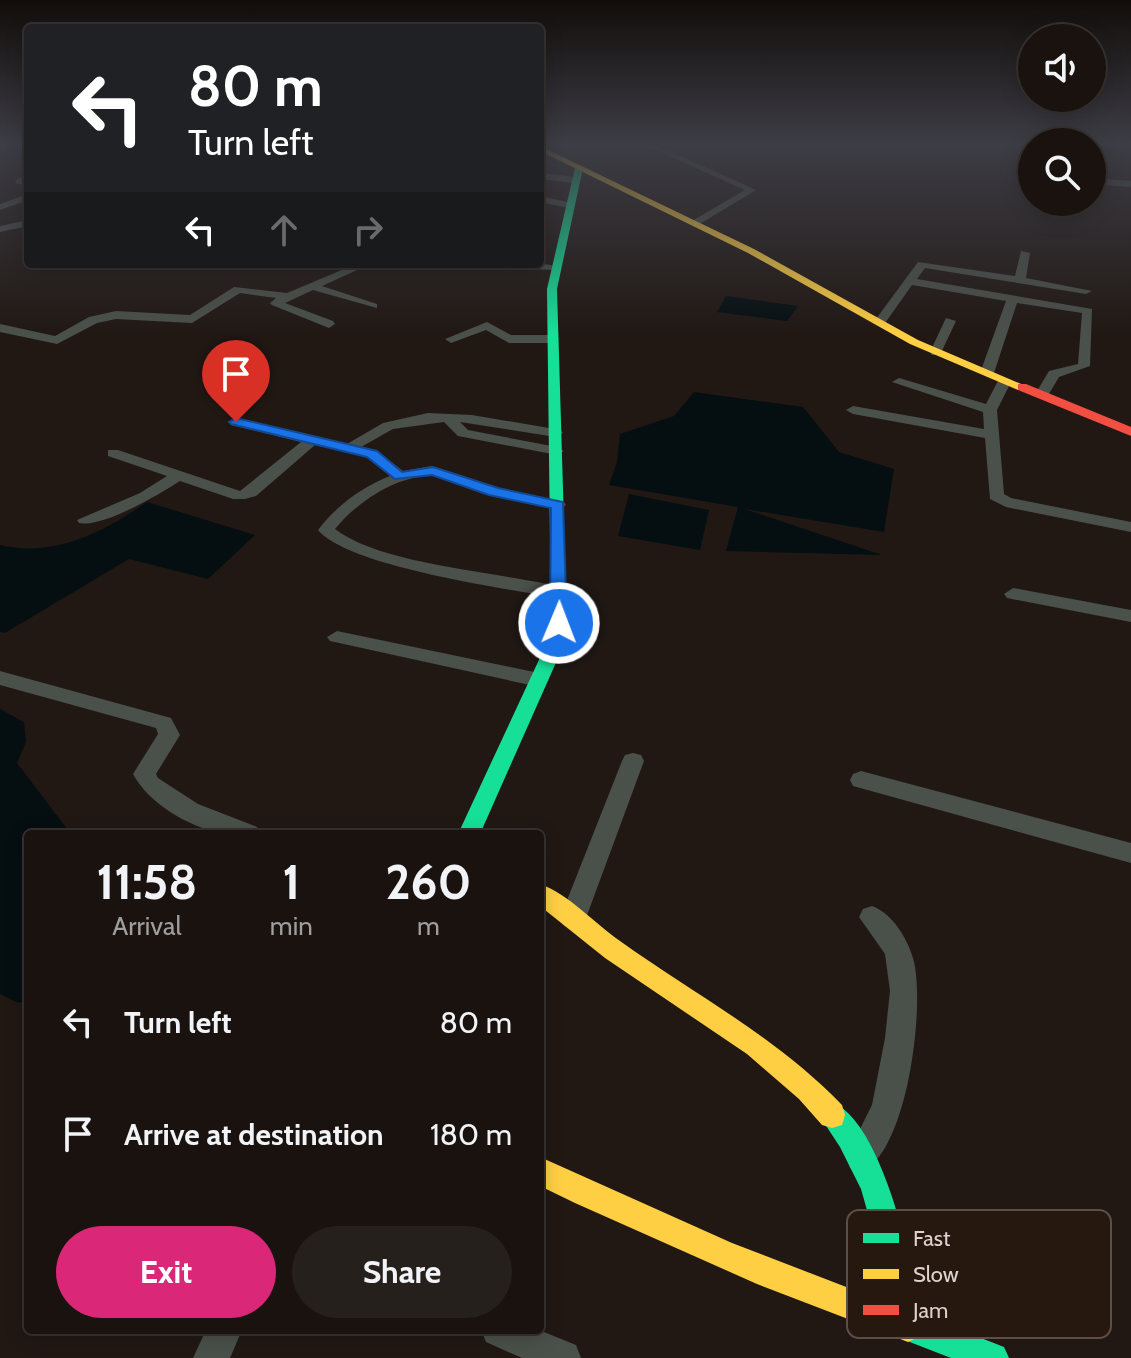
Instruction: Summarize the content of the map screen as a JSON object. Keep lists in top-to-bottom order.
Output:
{
  "legend": ["Fast", "Slow", "Jam"],
  "page": {
    "turn": ["80 m", "Turn left"],
    "eta": [
      "11:58",
      "Arrival",
      "1",
      "min",
      "260",
      "m"
    ],
    "list": [
      {
        "name": "Turn left",
        "value": "80 m"
      },
      {
        "name": "Arrive at destination",
        "value": "180 m"
      }
    ],
    "buttons": ["Exit", "Share"]
  }
}
